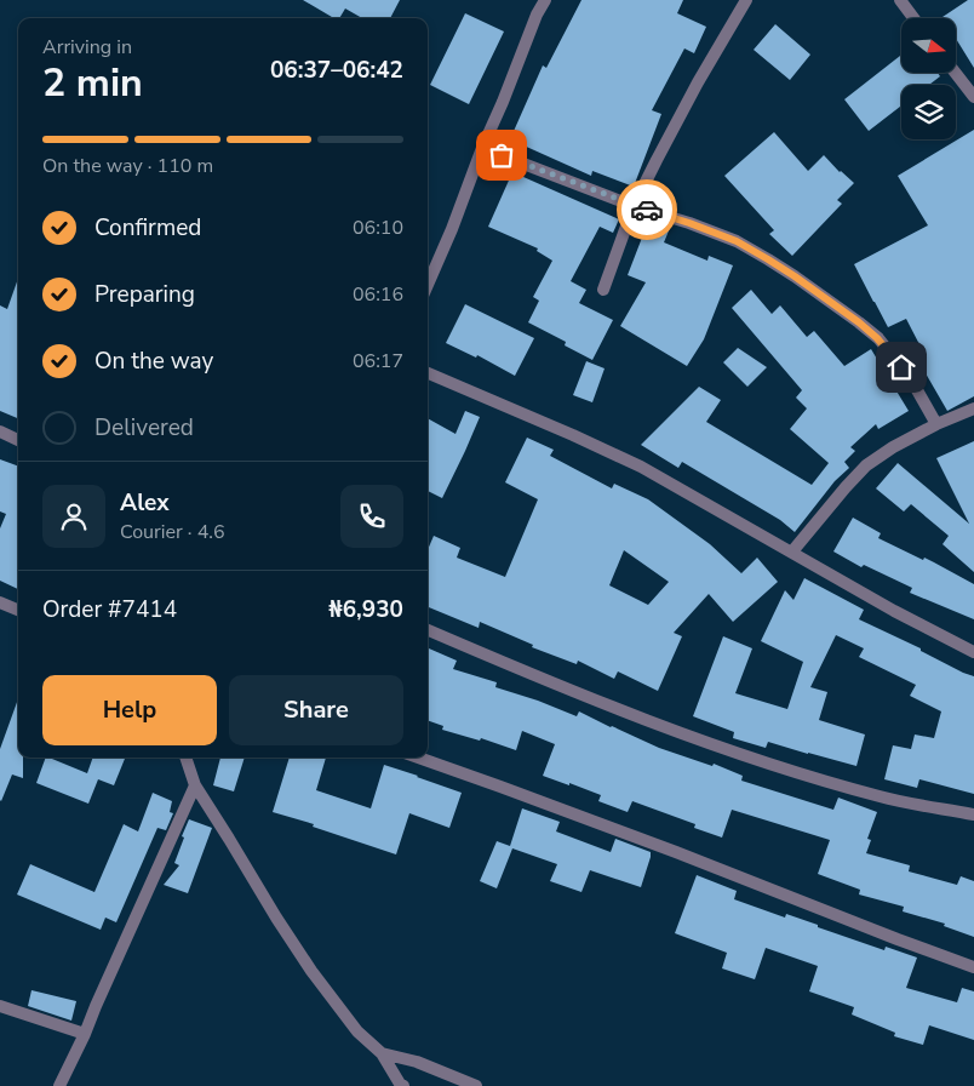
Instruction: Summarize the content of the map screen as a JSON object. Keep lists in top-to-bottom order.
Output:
{
  "north": "right",
  "page": {
    "heading": ["2 min", "Arriving in", "06:37–06:42"],
    "panel": [
      "Alex",
      "Courier · 4.6",
      "Order #7414",
      "₦6,930"
    ],
    "bar": "On the way · 110 m",
    "list": [
      ["Confirmed", "06:10"],
      ["Preparing", "06:16"],
      ["On the way", "06:17"],
      "Delivered"
    ],
    "buttons": ["Help", "Share"]
  }
}
